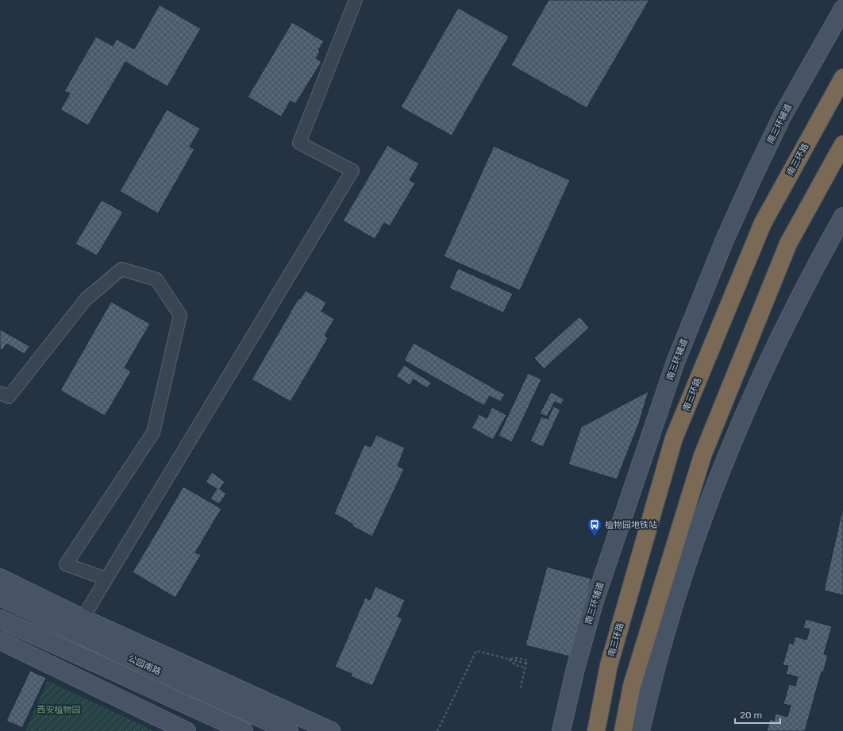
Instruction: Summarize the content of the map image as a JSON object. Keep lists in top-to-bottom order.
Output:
{
  "streets": {
    "highway": ["南三环路"],
    "main road": ["南三环辅道", "公园南路"]
  },
  "parks": ["西安植物园"],
  "places": {
    "bus stop": ["植物园地铁站"]
  },
  "scale_bar": "20 m"
}
